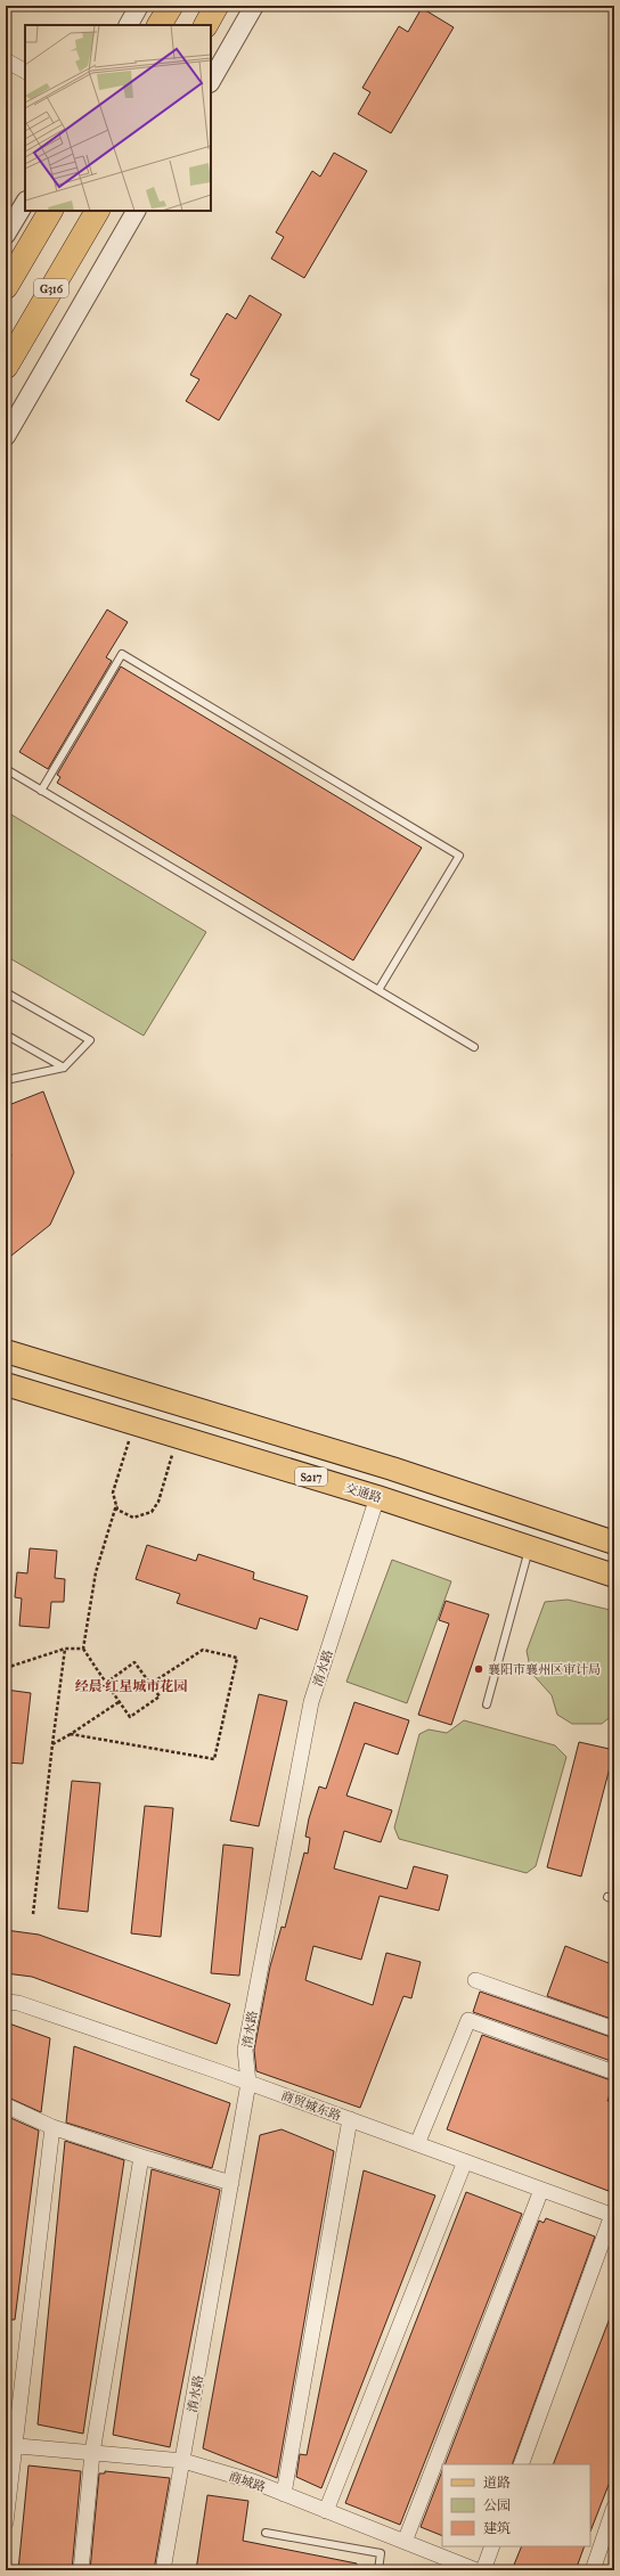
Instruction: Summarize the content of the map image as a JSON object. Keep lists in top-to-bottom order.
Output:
{
  "streets": {
    "highway": ["G316"],
    "main road": ["S217", "交通路"],
    "street": ["淯水路", "商贸城东路", "商城路"]
  },
  "crossings": [
    ["交通路", "淯水路"],
    ["淯水路", "商贸城东路"],
    ["淯水路", "商城路"]
  ],
  "districts": ["经晨·红星城市花园"],
  "places": ["襄阳市襄州区审计局"],
  "legend": ["道路", "公园", "建筑"]
}
